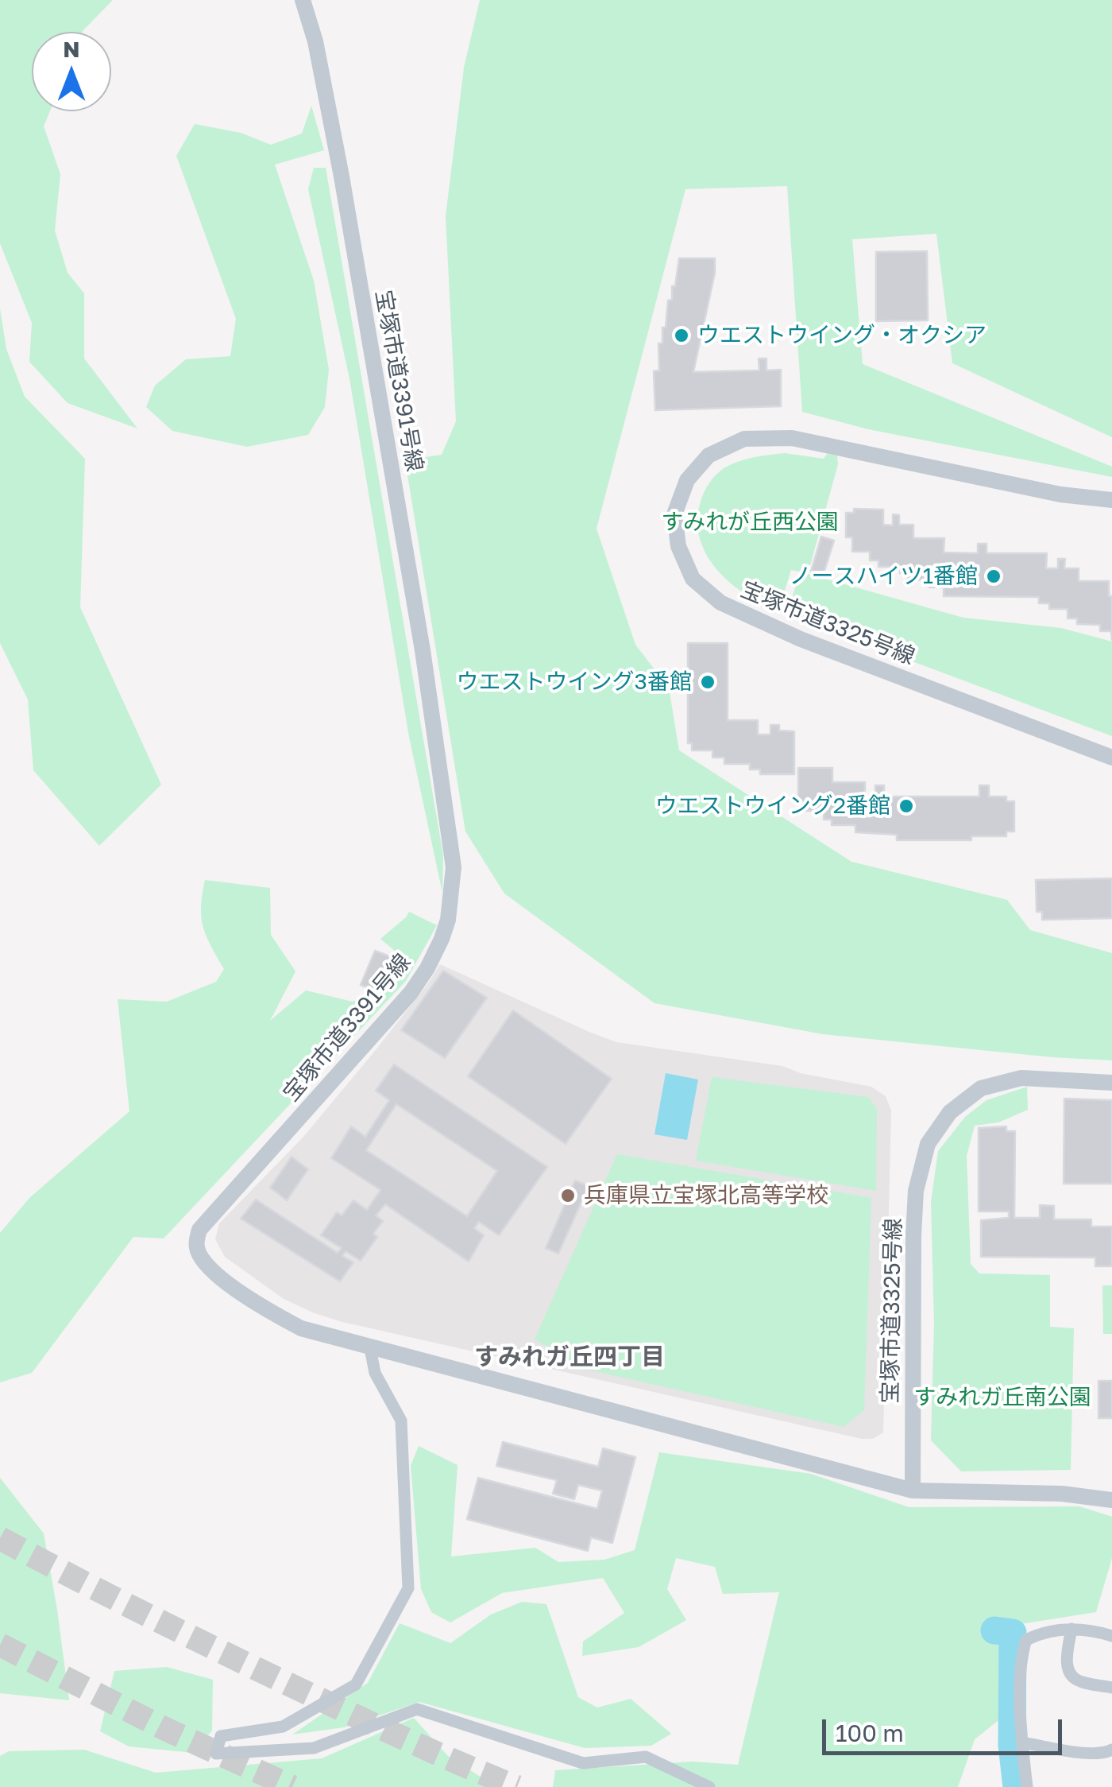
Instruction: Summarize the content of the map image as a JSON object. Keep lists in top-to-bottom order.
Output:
{
  "streets": {
    "street": ["宝塚市道3391号線", "宝塚市道3325号線"]
  },
  "crossings": [
    ["宝塚市道3391号線", "宝塚市道3325号線"]
  ],
  "districts": ["すみれガ丘四丁目"],
  "parks": ["すみれが丘西公園", "すみれガ丘南公園"],
  "places": [
    "ウエストウイング・オクシア",
    "ノースハイツ1番館",
    "ウエストウイング3番館",
    "ウエストウイング2番館",
    "兵庫県立宝塚北高等学校"
  ],
  "scale_bar": "100 m",
  "north": "top"
}
